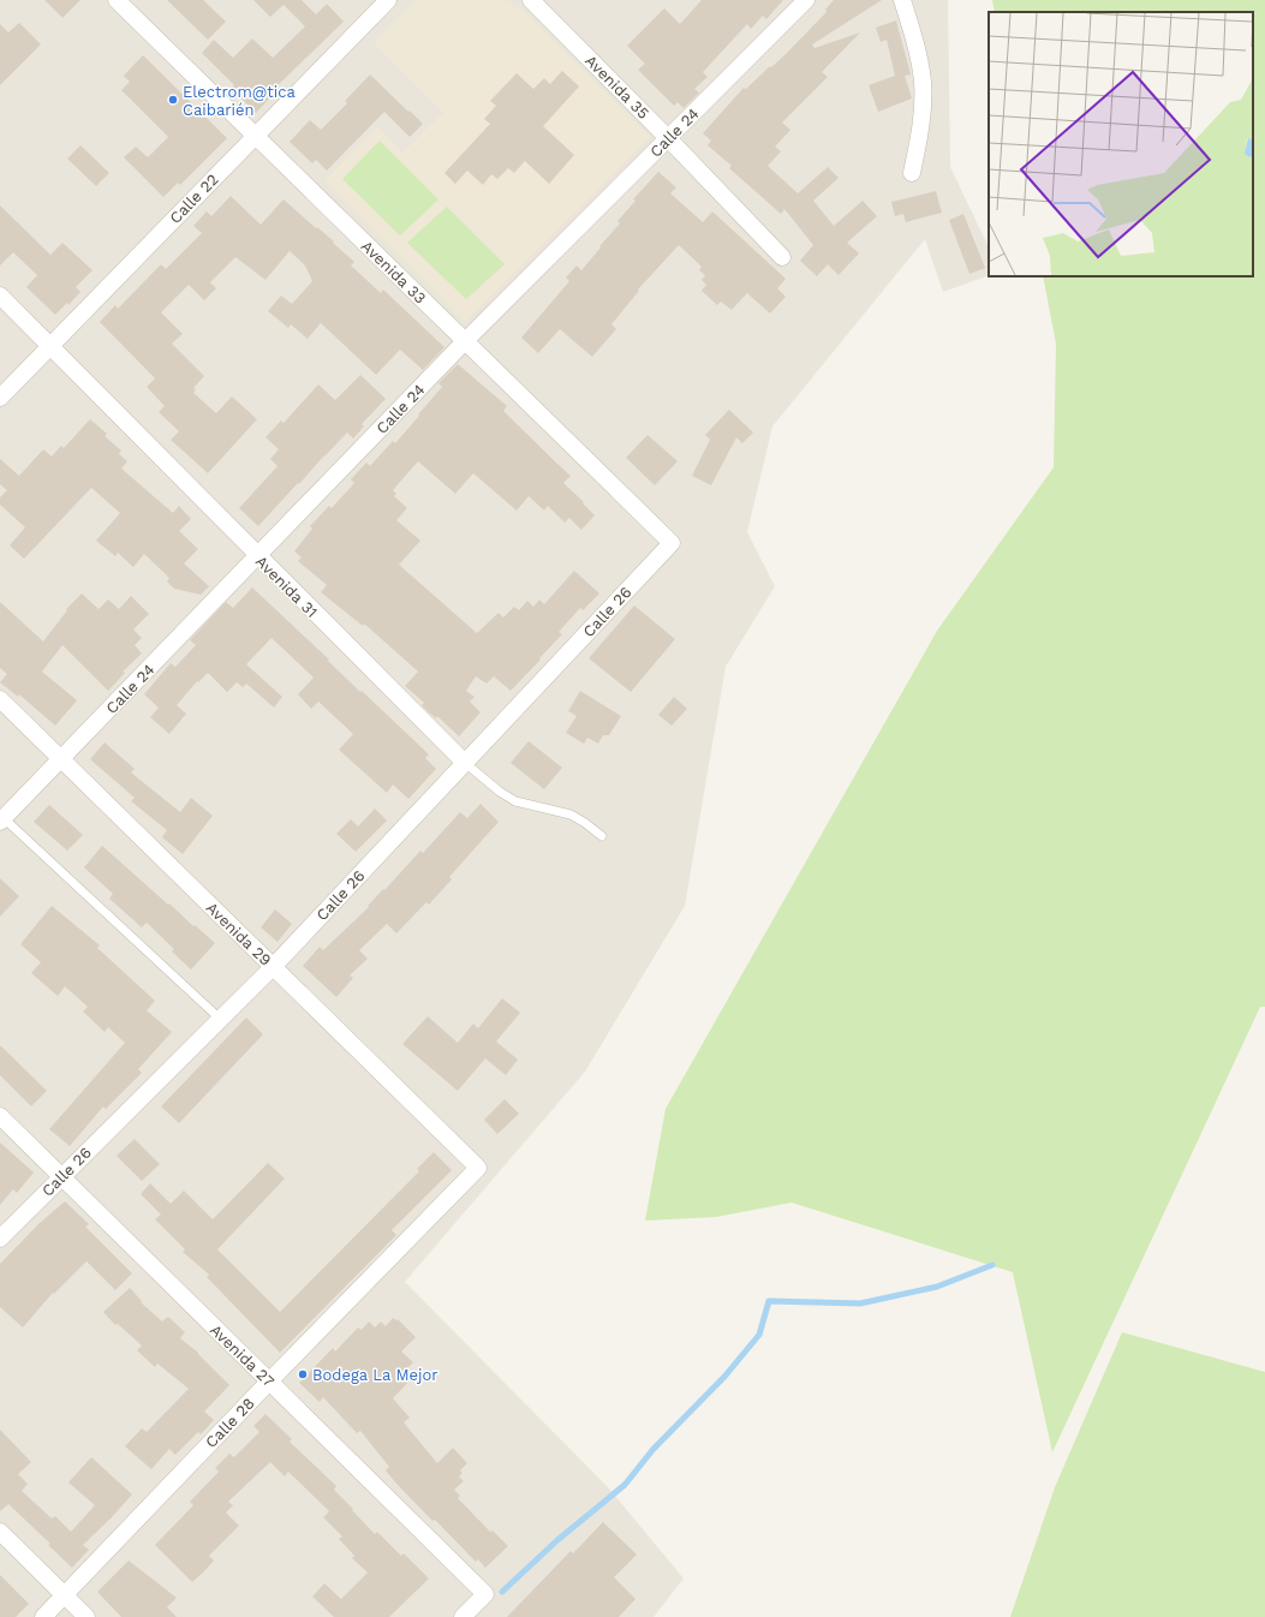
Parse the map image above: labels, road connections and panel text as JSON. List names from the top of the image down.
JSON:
{
  "streets": {
    "street": [
      "Avenida 35",
      "Calle 24",
      "Calle 22",
      "Avenida 33",
      "Avenida 31",
      "Calle 26",
      "Avenida 29",
      "Avenida 27",
      "Calle 28"
    ]
  },
  "crossings": [
    ["Avenida 35", "Calle 24"],
    ["Calle 24", "Avenida 33"],
    ["Calle 24", "Avenida 31"],
    ["Calle 24", "Avenida 29"],
    ["Calle 22", "Avenida 33"],
    ["Calle 22", "Avenida 31"],
    ["Avenida 33", "Calle 26"],
    ["Avenida 31", "Calle 26"],
    ["Calle 26", "Avenida 29"],
    ["Calle 26", "Avenida 27"],
    ["Avenida 29", "Calle 28"],
    ["Avenida 27", "Calle 28"]
  ],
  "places": ["Electrom@tica Caibarién", "Bodega La Mejor"]
}
